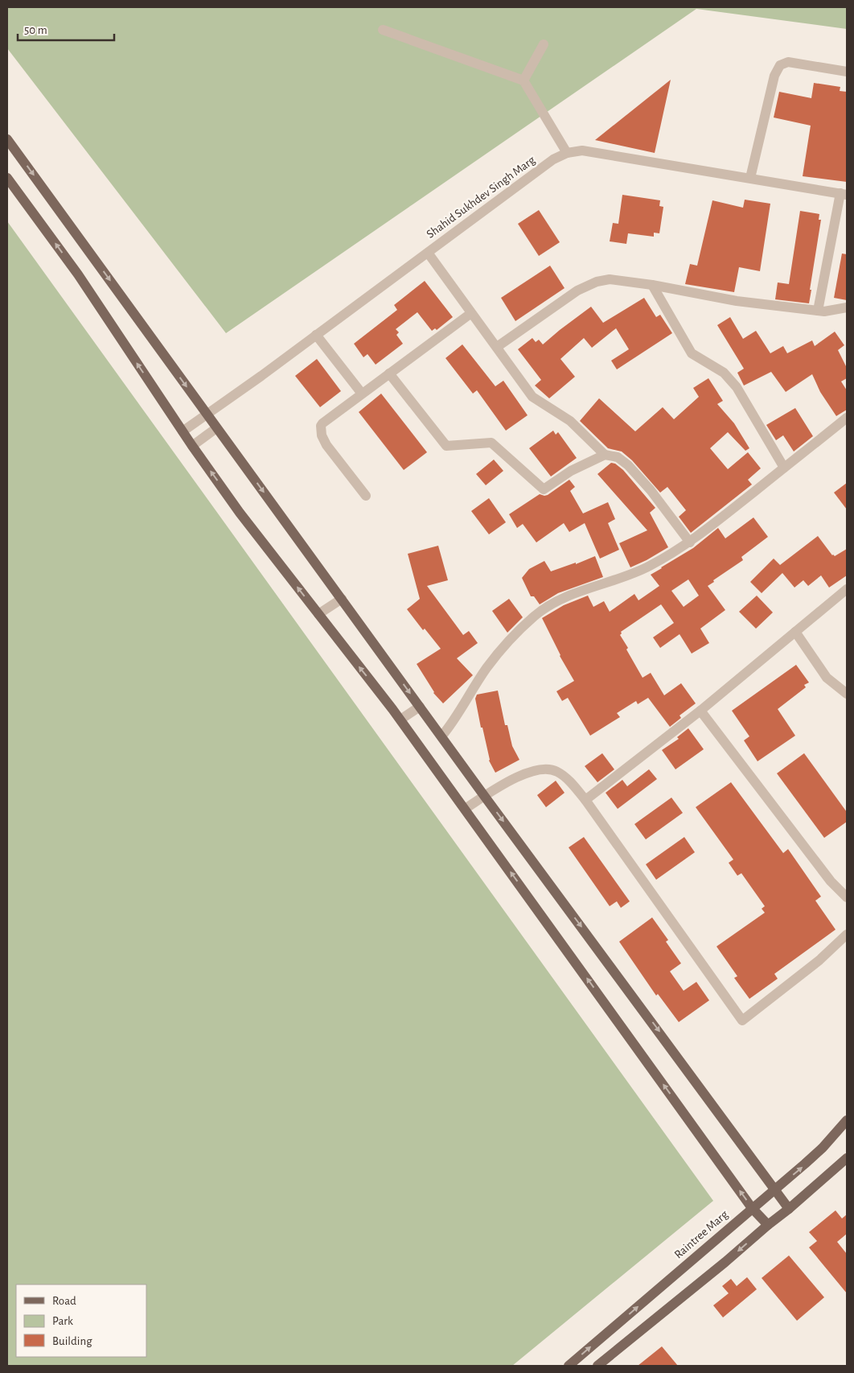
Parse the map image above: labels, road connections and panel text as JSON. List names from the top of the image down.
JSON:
{
  "streets": {
    "main road": ["Raintree Marg"],
    "street": ["Shahid Sukhdev Singh Marg"]
  },
  "legend": ["Road", "Park", "Building"],
  "scale_bar": "50 m"
}
